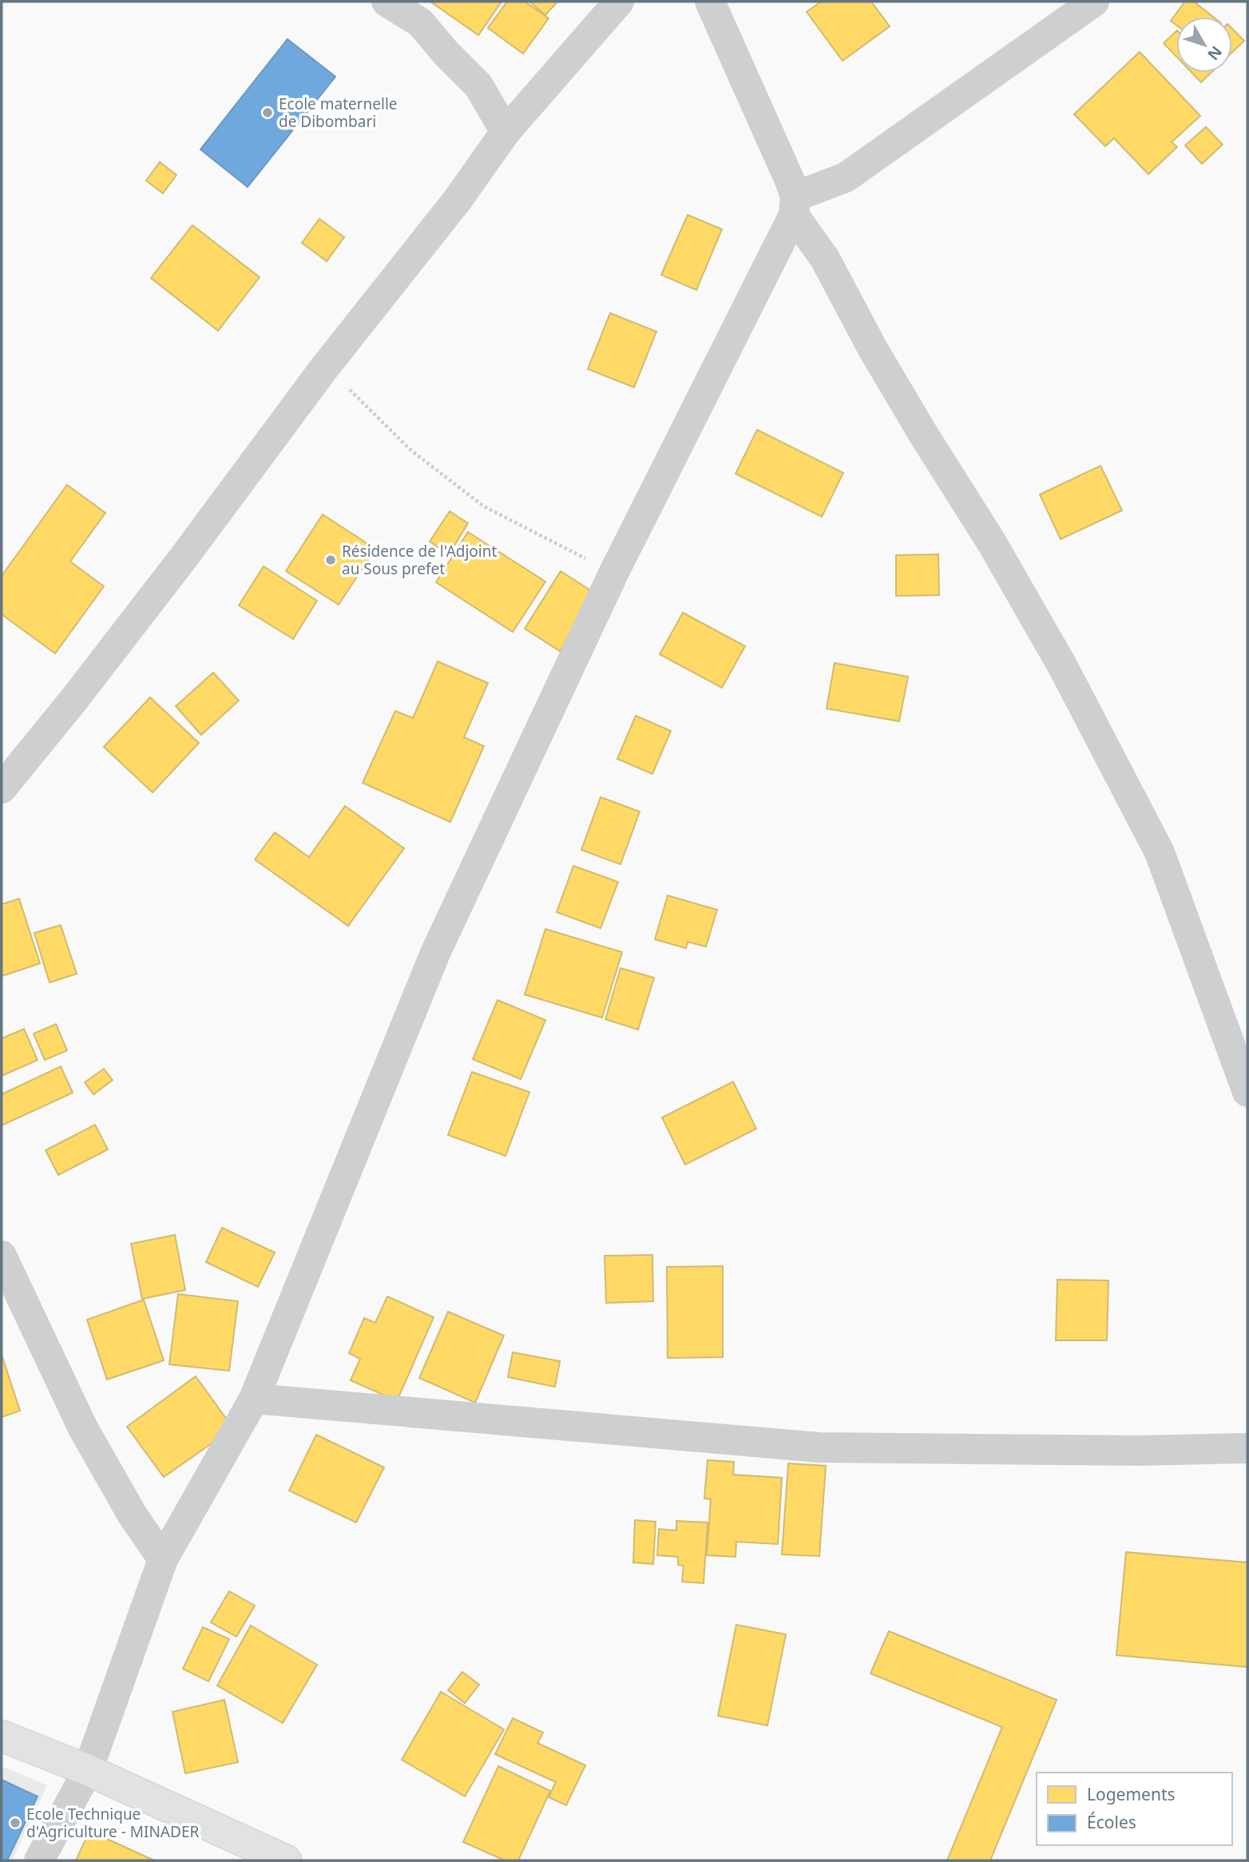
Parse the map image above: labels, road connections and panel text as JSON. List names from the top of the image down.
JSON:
{
  "places": ["Ecole maternelle de Dibombari", "Résidence de l'Adjoint au Sous prefet", "Ecole Technique d'Agriculture - MINADER"],
  "legend": ["Logements", "Écoles"],
  "north": "bottom right"
}
